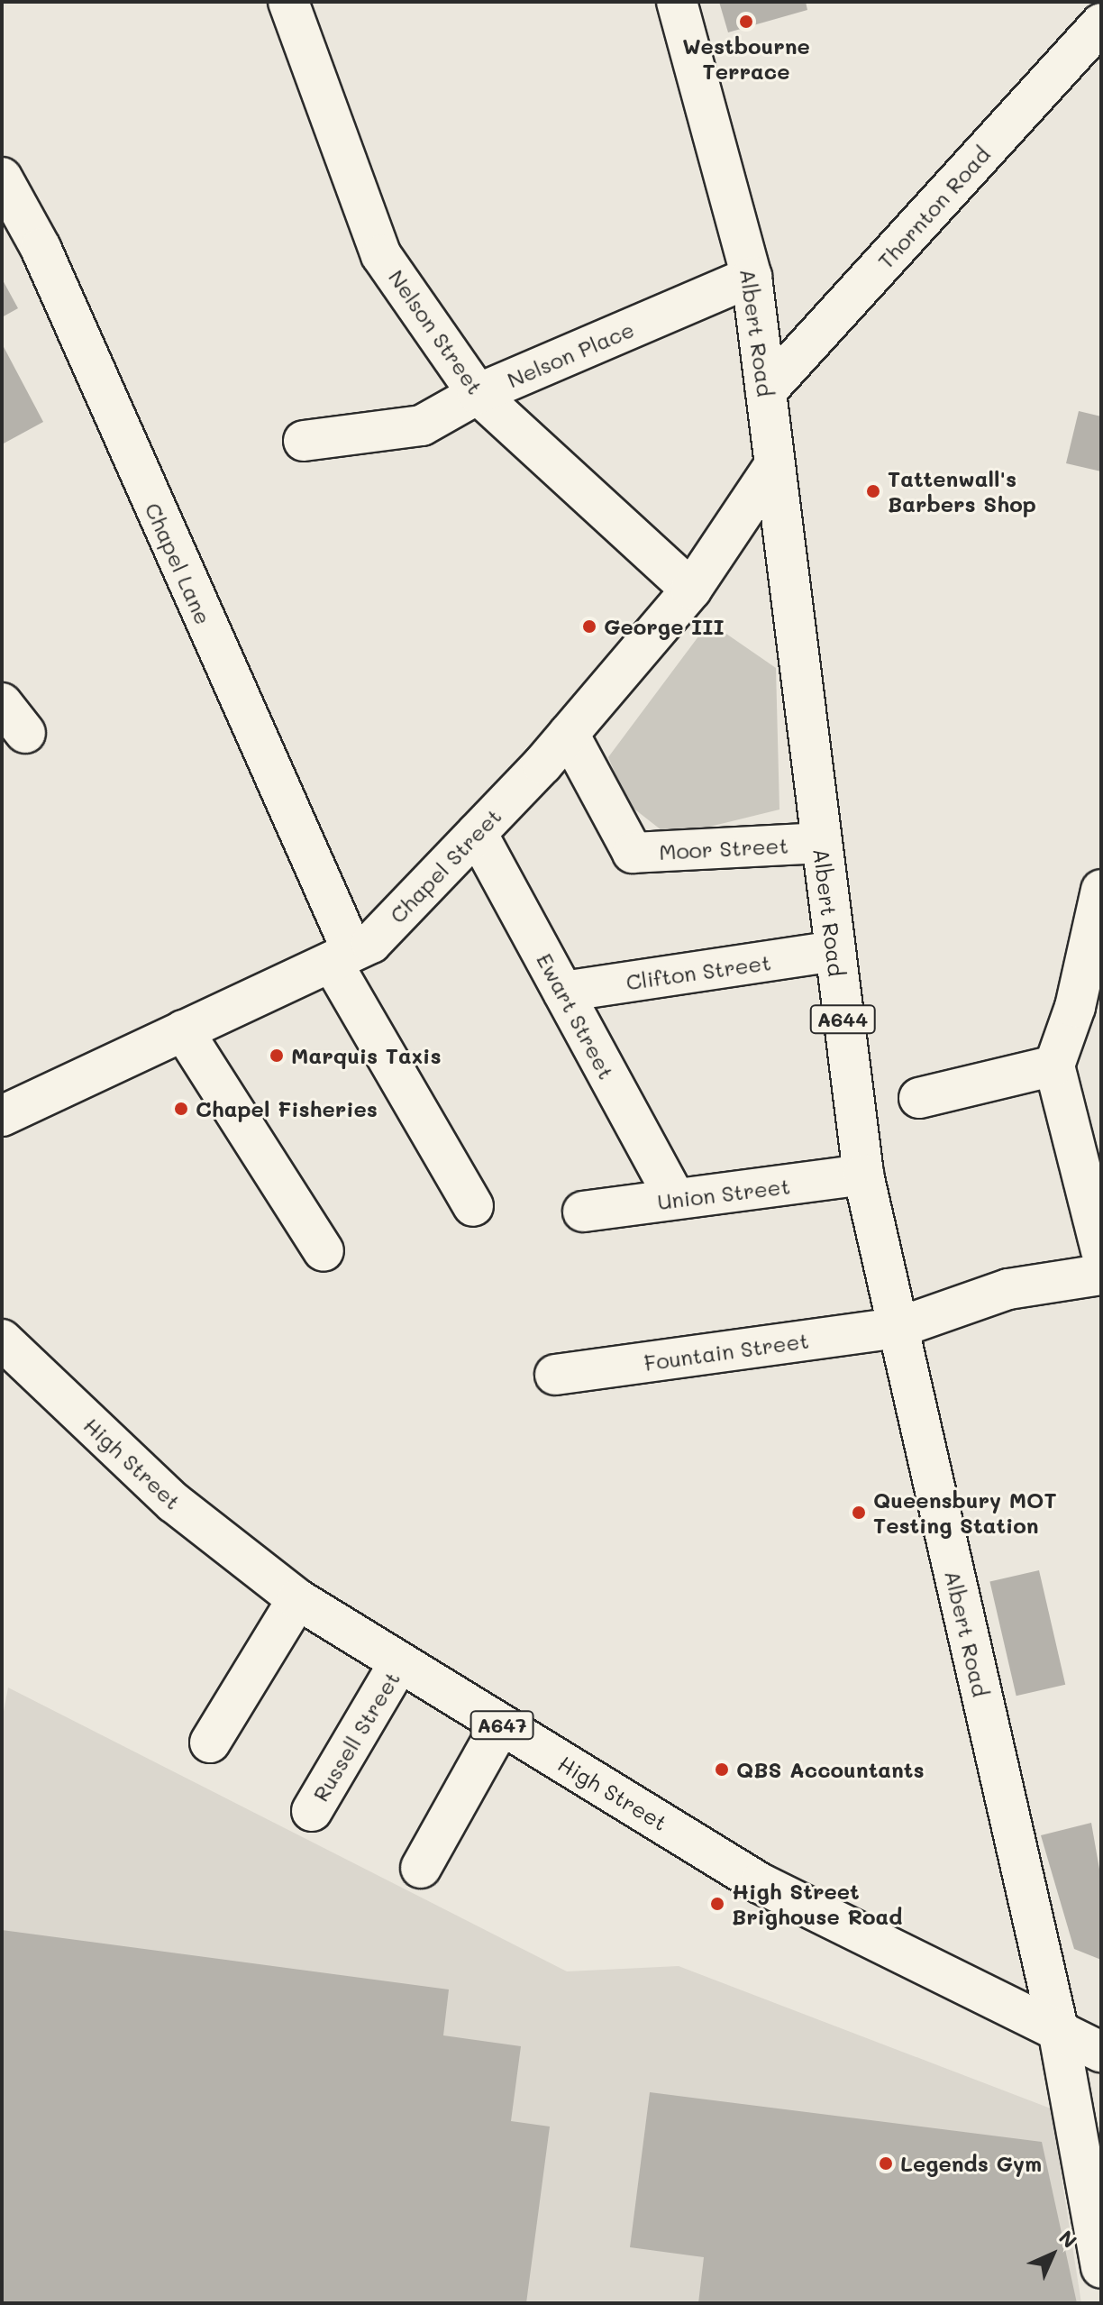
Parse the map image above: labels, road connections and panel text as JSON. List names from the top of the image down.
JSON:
{
  "streets": {
    "street": [
      "Thornton Road",
      "Nelson Street",
      "Albert Road",
      "Nelson Place",
      "Chapel Lane",
      "Moor Street",
      "Chapel Street",
      "Clifton Street",
      "Ewart Street",
      "A644",
      "Union Street",
      "Fountain Street",
      "High Street",
      "A647",
      "Russell Street"
    ]
  },
  "crossings": [
    ["Thornton Road", "Albert Road"],
    ["Nelson Street", "Nelson Place"],
    ["Nelson Street", "Chapel Street"],
    ["Albert Road", "Nelson Place"],
    ["Albert Road", "Moor Street"],
    ["Albert Road", "Chapel Street"],
    ["Albert Road", "Clifton Street"],
    ["Albert Road", "A644"],
    ["Albert Road", "Union Street"],
    ["Albert Road", "Fountain Street"],
    ["Albert Road", "High Street"],
    ["Albert Road", "A647"],
    ["Chapel Lane", "Chapel Street"],
    ["Moor Street", "Chapel Street"],
    ["Chapel Street", "Ewart Street"],
    ["Clifton Street", "Ewart Street"],
    ["Ewart Street", "Union Street"],
    ["A644", "High Street"],
    ["A644", "A647"],
    ["High Street", "A647"],
    ["High Street", "Russell Street"]
  ],
  "places": [
    "Westbourne Terrace",
    "Tattenwall's Barbers Shop",
    "George III",
    "Marquis Taxis",
    "Chapel Fisheries",
    "Queensbury MOT Testing Station",
    "QBS Accountants",
    "High Street Brighouse Road",
    "Legends Gym"
  ],
  "north": "top right"
}
